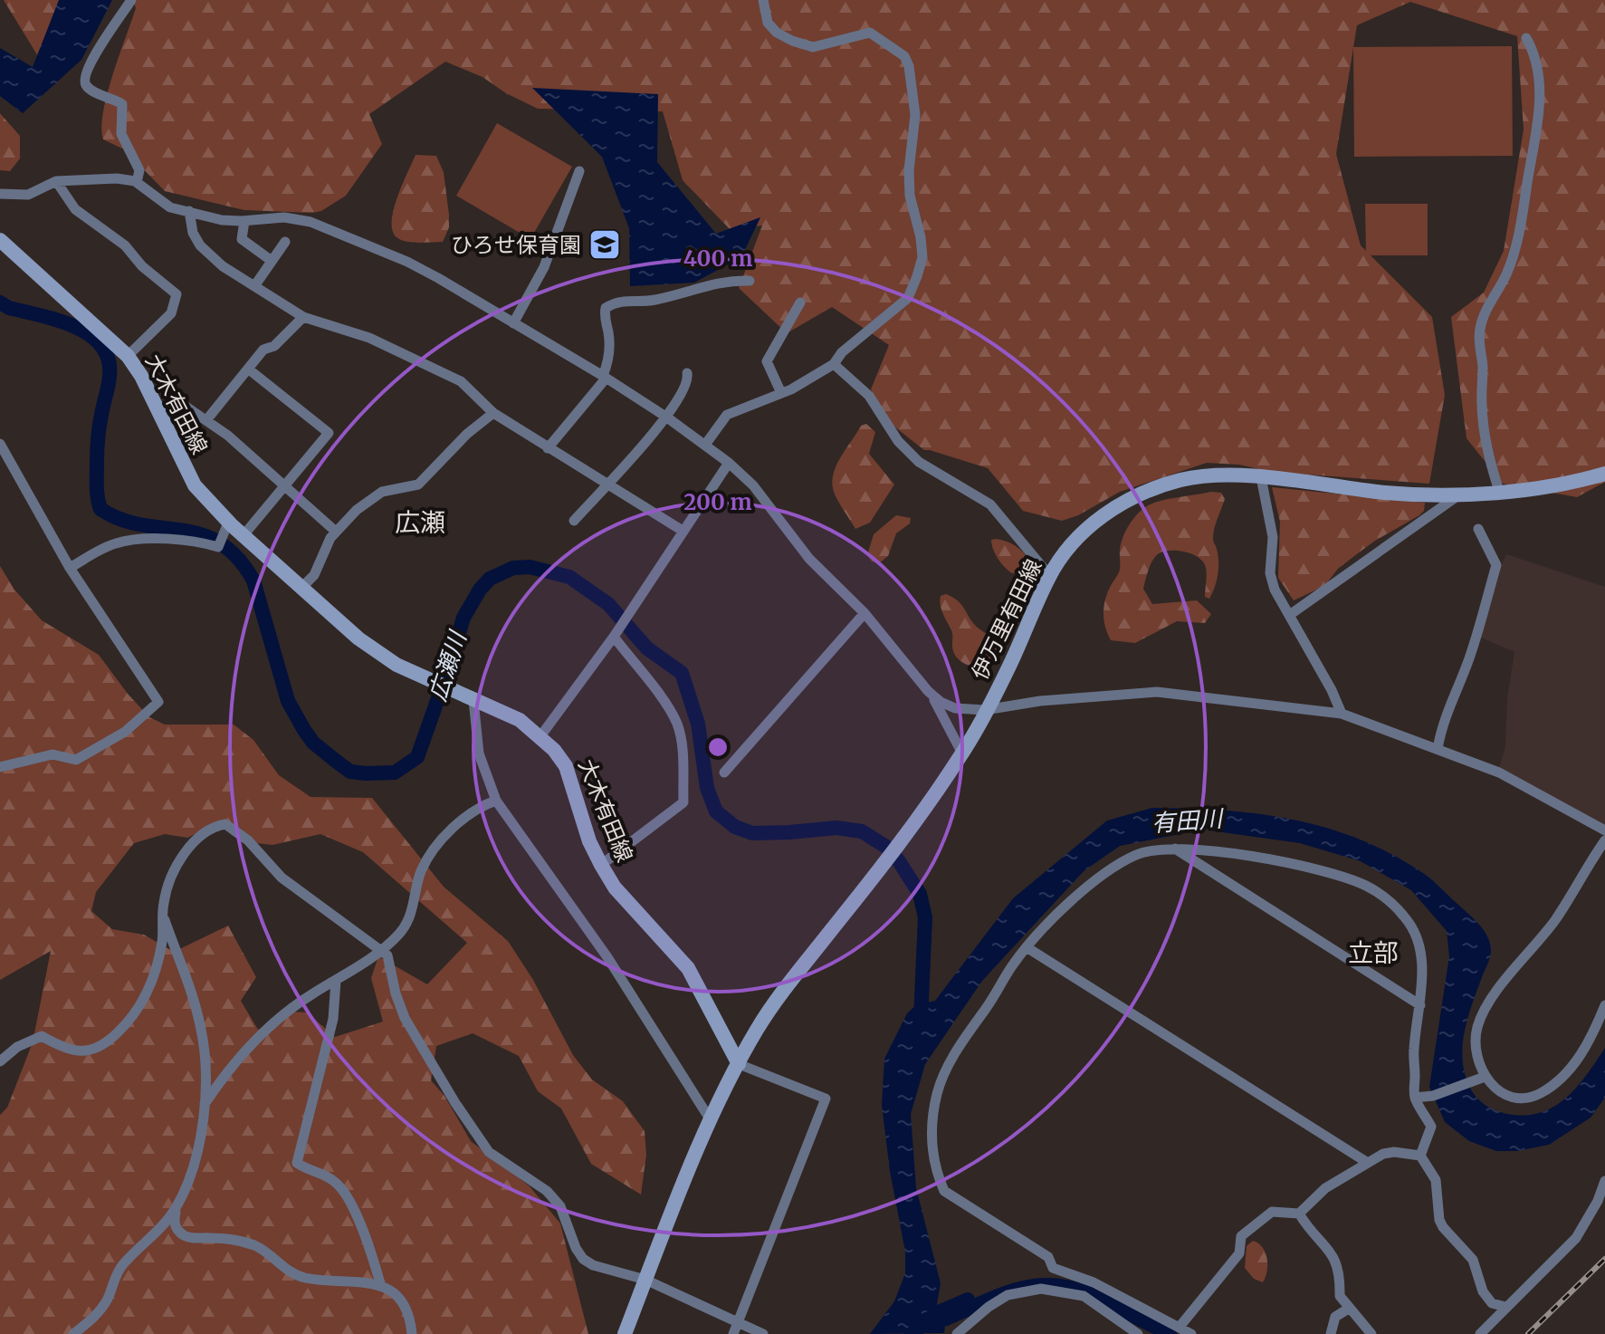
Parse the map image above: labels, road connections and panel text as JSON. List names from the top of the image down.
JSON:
{
  "streets": {
    "main road": ["大木有田線", "伊万里有田線"]
  },
  "crossings": [
    ["大木有田線", "伊万里有田線"]
  ],
  "districts": ["広瀬", "立部"],
  "water": ["広瀬川", "有田川"],
  "places": {
    "school or university": ["ひろせ保育園"]
  },
  "rings": ["400 m", "200 m"]
}
